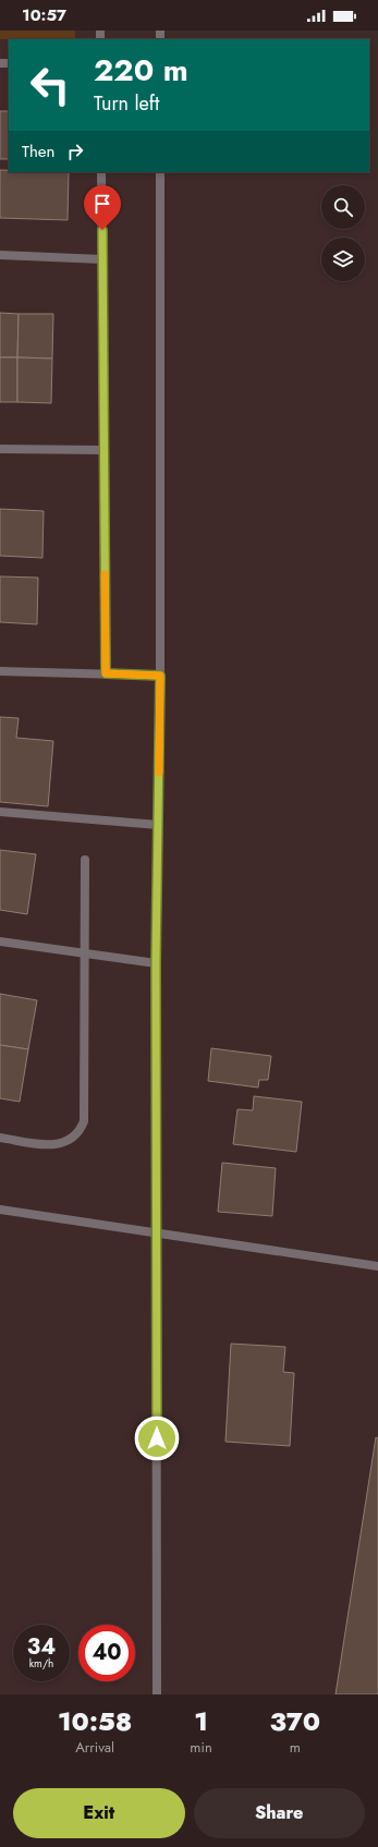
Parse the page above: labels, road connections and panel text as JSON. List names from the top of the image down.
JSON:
{
  "page": {
    "status": "10:57",
    "turn": ["220 m", "Turn left"],
    "then": "Then",
    "speed": "34 km/h",
    "limit": "40",
    "eta": [
      "10:58",
      "Arrival",
      "1",
      "min",
      "370",
      "m"
    ],
    "buttons": ["Exit", "Share"]
  }
}
